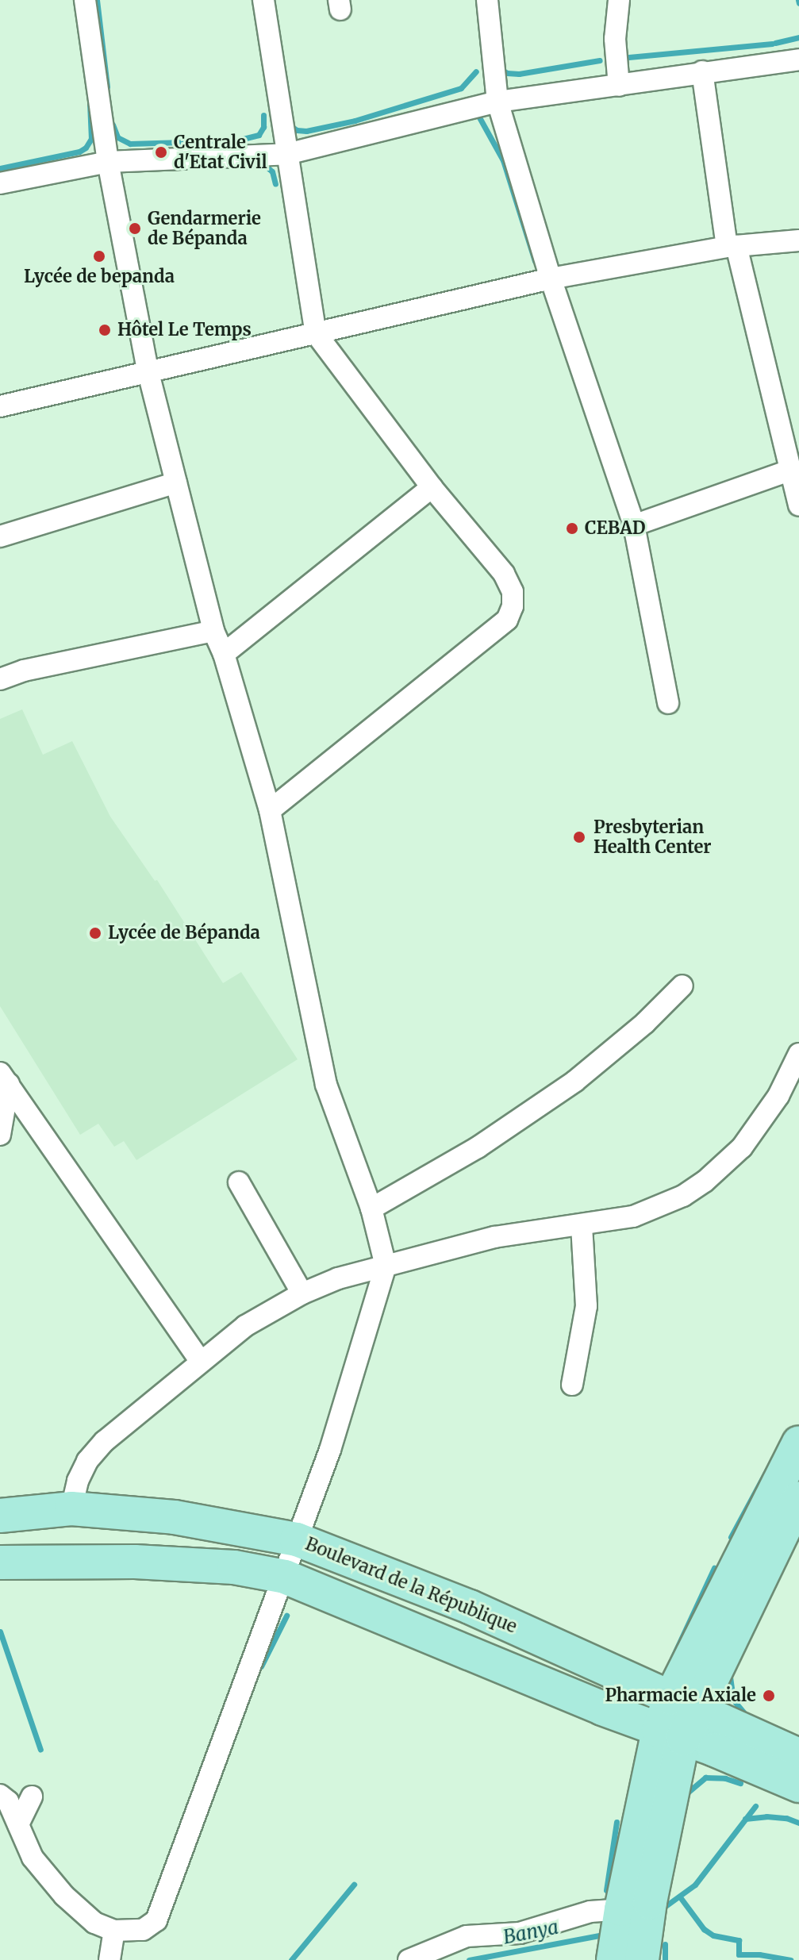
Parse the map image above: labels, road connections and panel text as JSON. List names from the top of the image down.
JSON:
{
  "streets": {
    "main road": ["Boulevard de la République"]
  },
  "water": ["Banya"],
  "places": [
    "Centrale d'Etat Civil",
    "Gendarmerie de Bépanda",
    "Lycée de bepanda",
    "Hôtel Le Temps",
    "CEBAD",
    "Presbyterian Health Center",
    "Lycée de Bépanda",
    "Pharmacie Axiale"
  ]
}
